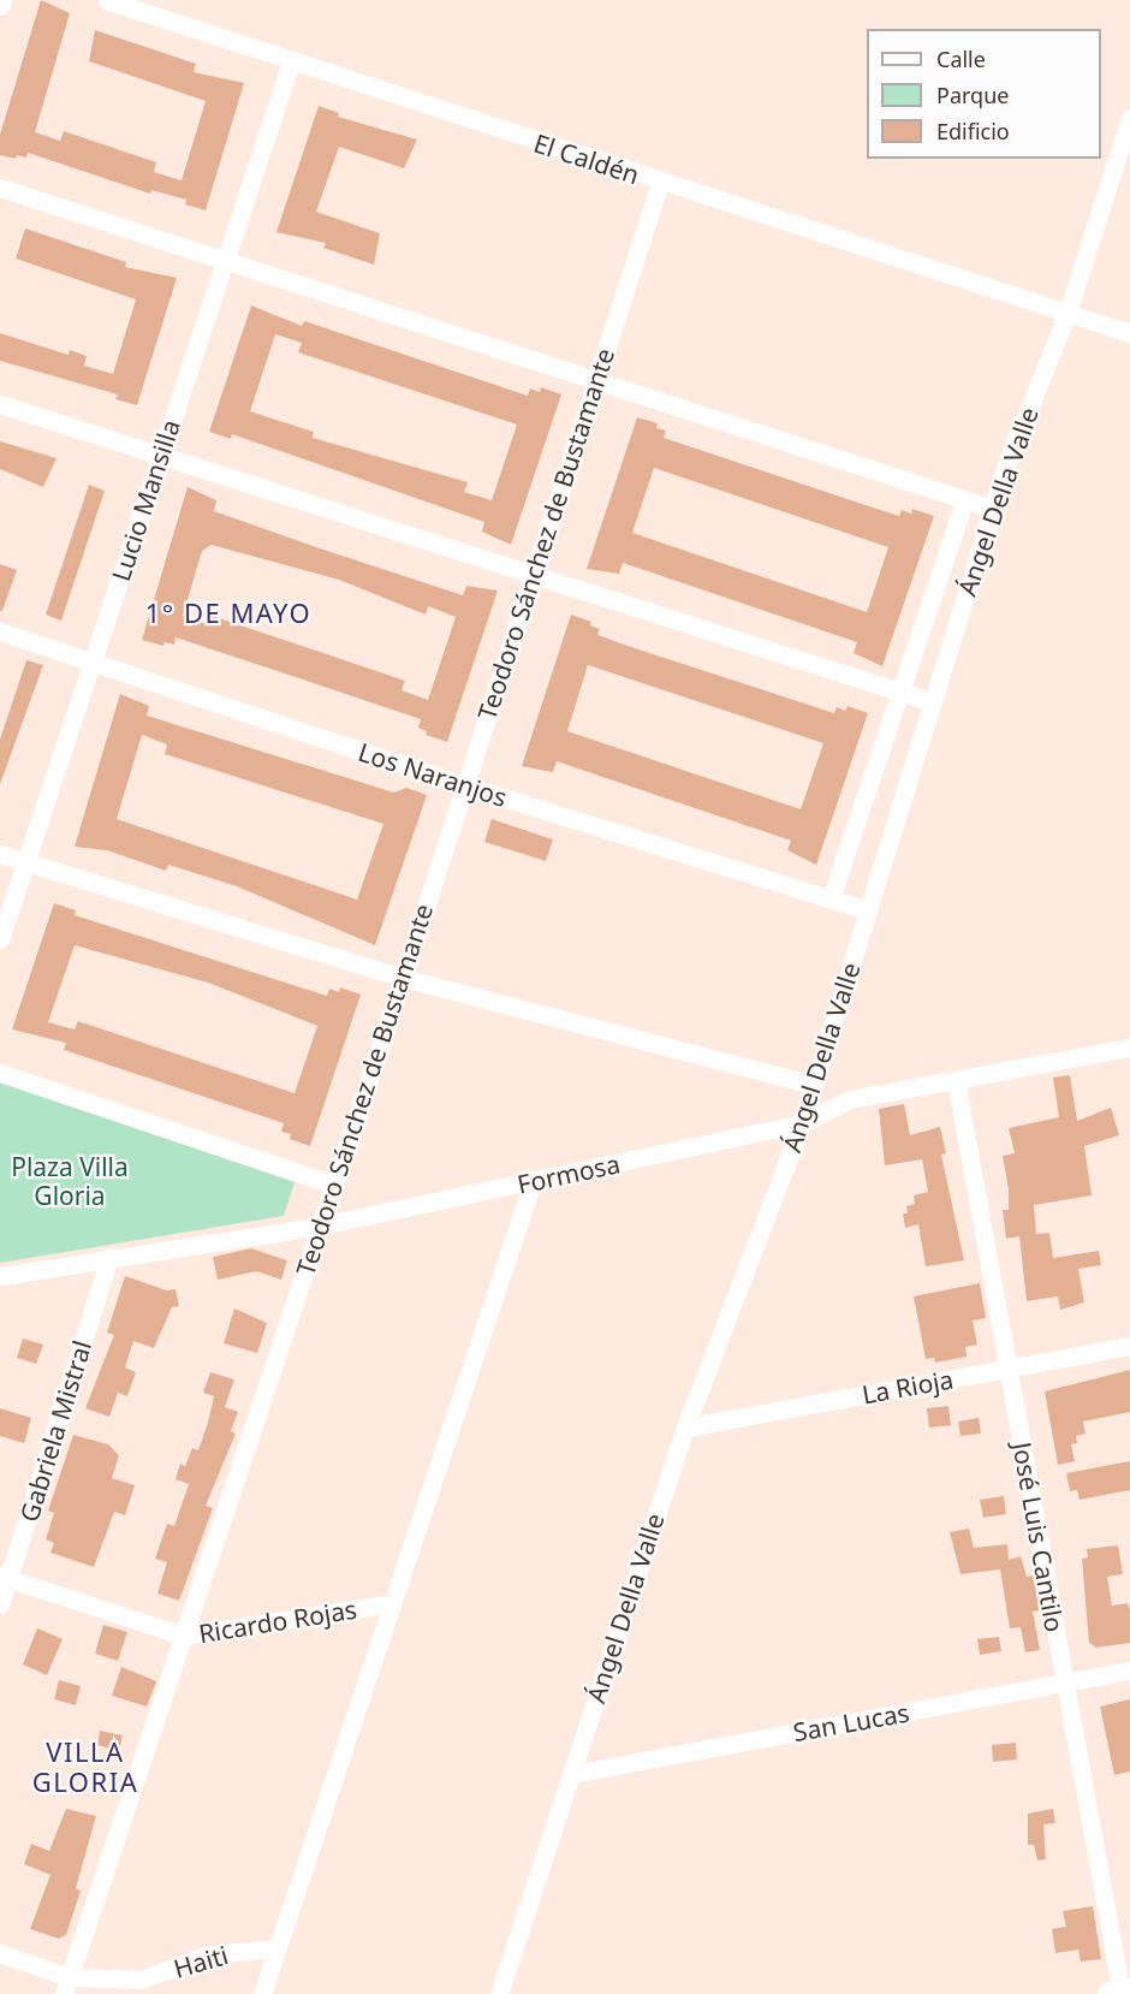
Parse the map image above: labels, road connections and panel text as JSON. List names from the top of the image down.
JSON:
{
  "streets": {
    "street": [
      "El Caldén",
      "Lucio Mansilla",
      "Ángel Della Valle",
      "Teodoro Sánchez de Bustamante",
      "Los Naranjos",
      "Formosa",
      "La Rioja",
      "Gabriela Mistral",
      "José Luis Cantilo",
      "Ricardo Rojas",
      "San Lucas",
      "Haiti"
    ]
  },
  "crossings": [
    ["El Caldén", "Lucio Mansilla"],
    ["El Caldén", "Ángel Della Valle"],
    ["El Caldén", "Teodoro Sánchez de Bustamante"],
    ["Lucio Mansilla", "Los Naranjos"],
    ["Ángel Della Valle", "Los Naranjos"],
    ["Ángel Della Valle", "Formosa"],
    ["Ángel Della Valle", "La Rioja"],
    ["Ángel Della Valle", "San Lucas"],
    ["Teodoro Sánchez de Bustamante", "Los Naranjos"],
    ["Teodoro Sánchez de Bustamante", "Formosa"],
    ["Teodoro Sánchez de Bustamante", "Ricardo Rojas"],
    ["Teodoro Sánchez de Bustamante", "Haiti"],
    ["Formosa", "Gabriela Mistral"],
    ["Formosa", "José Luis Cantilo"],
    ["La Rioja", "José Luis Cantilo"],
    ["Gabriela Mistral", "Ricardo Rojas"],
    ["José Luis Cantilo", "San Lucas"]
  ],
  "districts": ["1° DE MAYO", "VILLA GLORIA"],
  "parks": ["Plaza Villa Gloria"],
  "legend": ["Calle", "Parque", "Edificio"]
}
